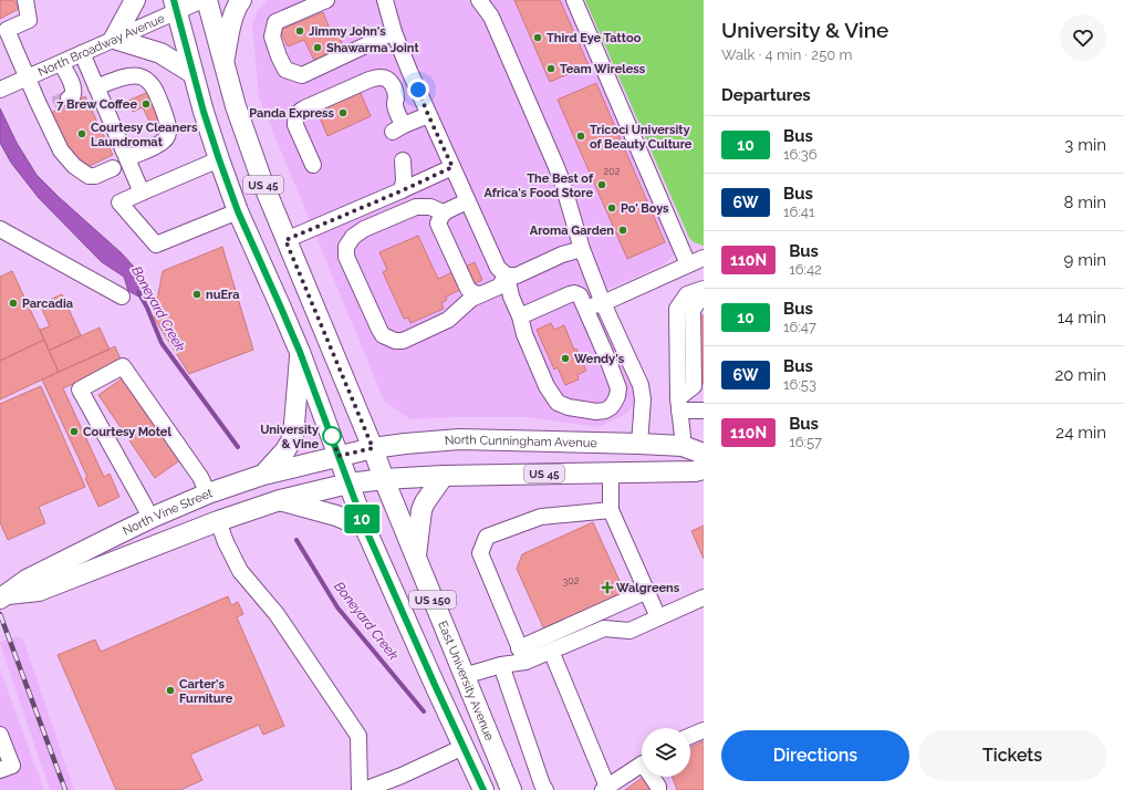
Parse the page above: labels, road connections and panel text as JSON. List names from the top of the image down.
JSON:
{
  "streets": {
    "main road": [
      "US 45",
      "North Cunningham Avenue",
      "North Vine Street",
      "US 150",
      "East University Avenue"
    ],
    "street": ["North Broadway Avenue"]
  },
  "crossings": [
    ["North Broadway Avenue", "US 45"],
    ["US 45", "North Cunningham Avenue"],
    ["US 45", "North Vine Street"],
    ["US 45", "US 150"],
    ["US 45", "East University Avenue"],
    ["North Cunningham Avenue", "North Vine Street"],
    ["North Cunningham Avenue", "East University Avenue"],
    ["North Vine Street", "US 150"]
  ],
  "water": ["Boneyard Creek"],
  "places": {
    "other": [
      "Jimmy John's",
      "Third Eye Tattoo",
      "Shawarma Joint",
      "Team Wireless",
      "7 Brew Coffee",
      "Panda Express",
      "Courtesy Cleaners Laundromat",
      "Tricoci University of Beauty Culture",
      "The Best of Africa's Food Store",
      "Po' Boys",
      "Aroma Garden",
      "nuEra",
      "Parcadia",
      "Wendy's",
      "Courtesy Motel",
      "University & Vine",
      "Carter's Furniture"
    ],
    "health": ["Walgreens"]
  },
  "lines": ["bus line 10"],
  "house_numbers": ["202", "302"],
  "page": {
    "on_map": "10",
    "heading": [
      ["University & Vine", "Walk · 4 min · 250 m"],
      "Departures"
    ],
    "list": [
      {
        "mark": "10",
        "name": "Bus",
        "note": "16:36",
        "value": "3 min"
      },
      {
        "mark": "6W",
        "name": "Bus",
        "note": "16:41",
        "value": "8 min"
      },
      {
        "mark": "110N",
        "name": "Bus",
        "note": "16:42",
        "value": "9 min"
      },
      {
        "mark": "10",
        "name": "Bus",
        "note": "16:47",
        "value": "14 min"
      },
      {
        "mark": "6W",
        "name": "Bus",
        "note": "16:53",
        "value": "20 min"
      },
      {
        "mark": "110N",
        "name": "Bus",
        "note": "16:57",
        "value": "24 min"
      }
    ],
    "buttons": ["Directions", "Tickets"]
  }
}
